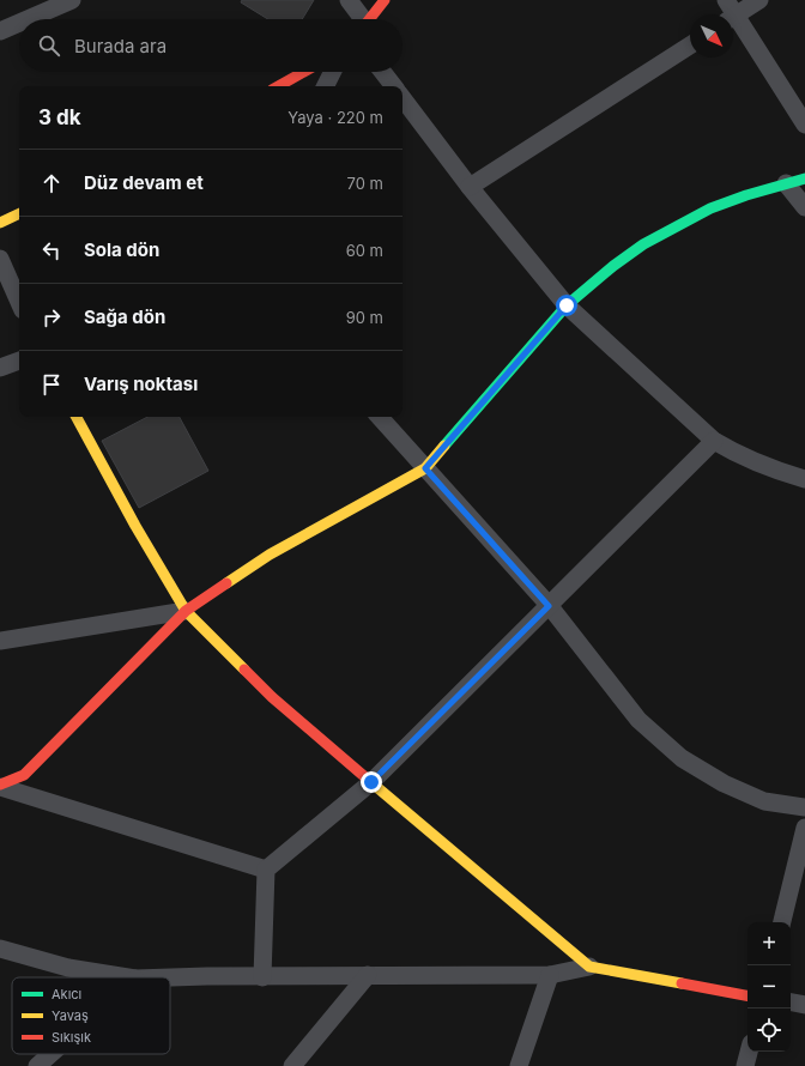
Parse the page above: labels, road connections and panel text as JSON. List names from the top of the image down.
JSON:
{
  "legend": ["Akıcı", "Yavaş", "Sıkışık"],
  "north": "bottom right",
  "page": {
    "search": "Burada ara",
    "heading": ["3 dk", "Yaya · 220 m"],
    "list": [
      ["Düz devam et", "70 m"],
      ["Sola dön", "60 m"],
      ["Sağa dön", "90 m"],
      "Varış noktası"
    ],
    "map_buttons": ["+", "−"]
  }
}
